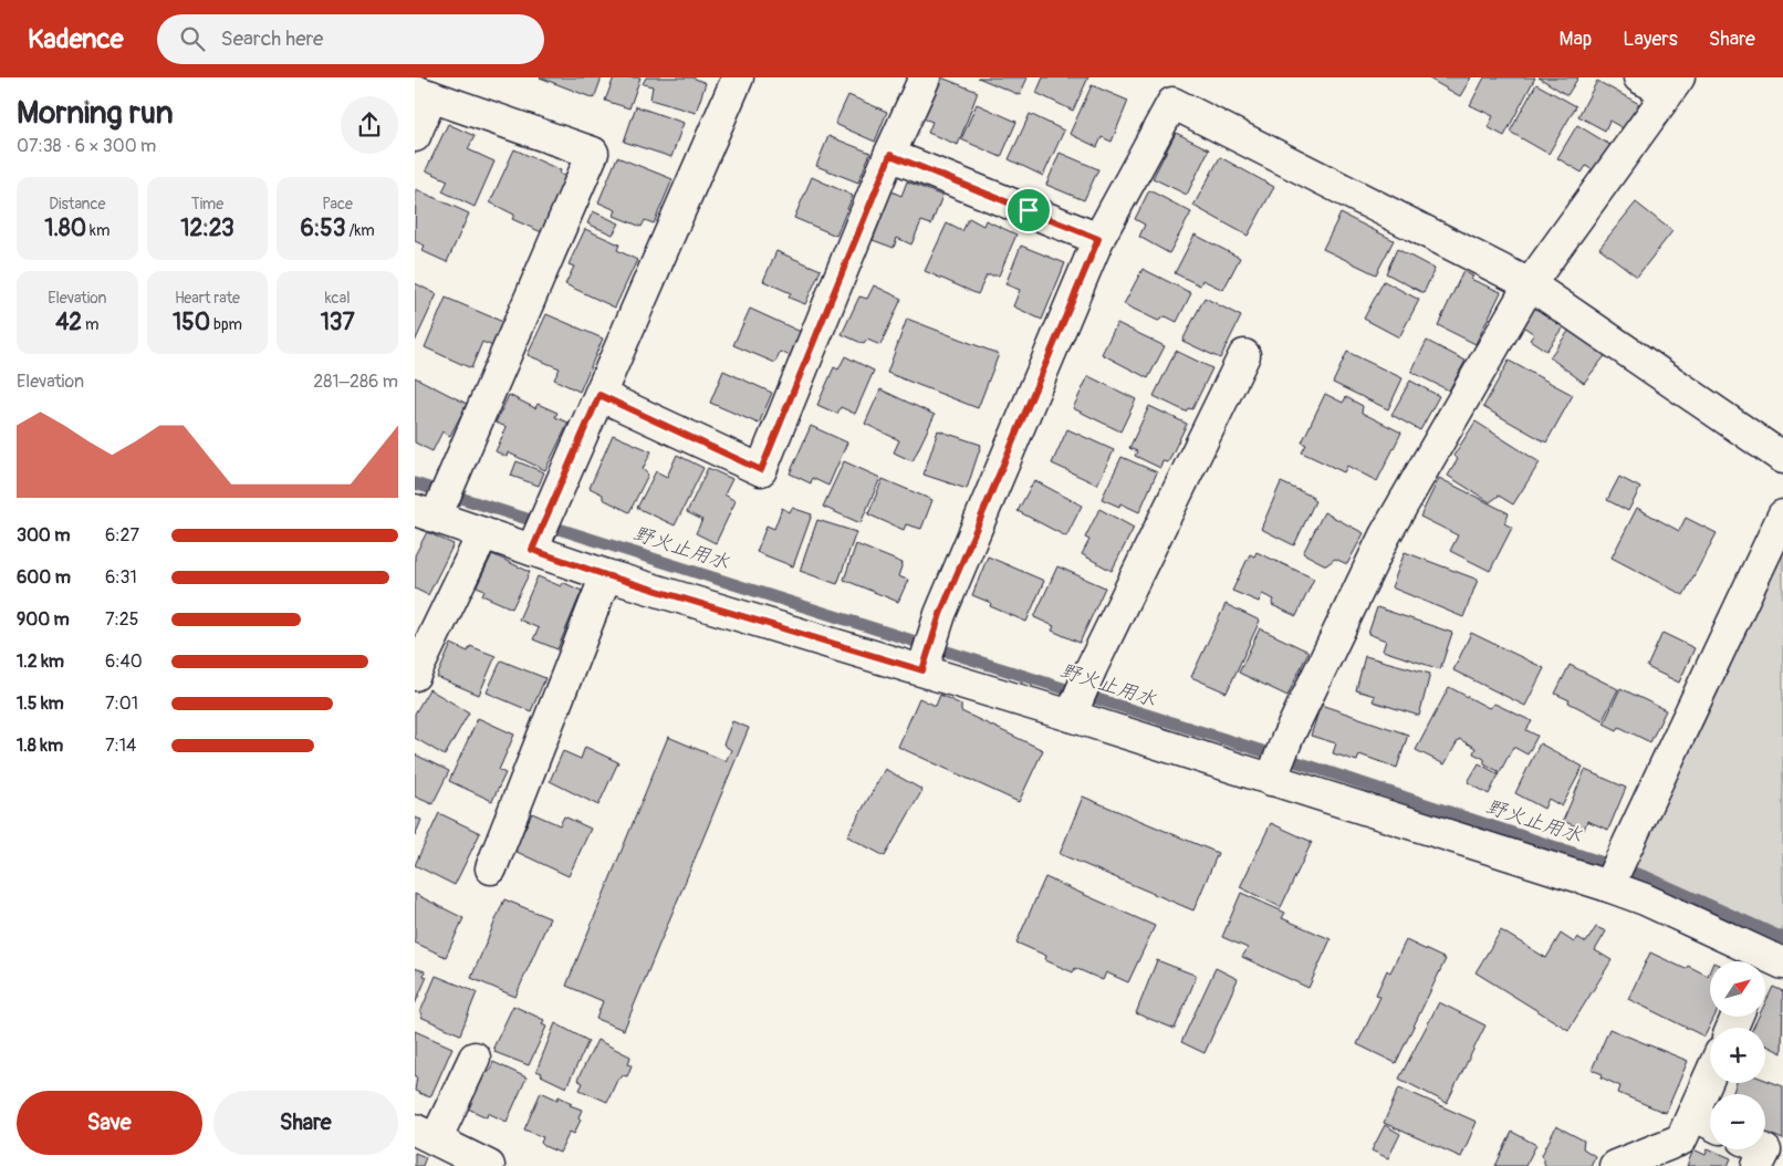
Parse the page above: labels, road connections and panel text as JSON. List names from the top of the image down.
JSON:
{
  "water": ["野火止用水"],
  "north": "top right",
  "page": {
    "header": "Kadence",
    "search": "Search here",
    "nav": ["Map", "Layers", "Share"],
    "heading": ["Morning run", "07:38 · 6 × 300 m"],
    "stats": [
      ["Distance", "1.80 km"],
      ["Time", "12:23"],
      ["Pace", "6:53 /km"],
      ["Elevation", "42 m"],
      ["Heart rate", "150 bpm"],
      ["kcal", "137"]
    ],
    "chart": ["Elevation", "281–286 m"],
    "list": [
      {
        "name": "300 m",
        "note": "6:27"
      },
      {
        "name": "600 m",
        "note": "6:31"
      },
      {
        "name": "900 m",
        "note": "7:25"
      },
      {
        "name": "1.2 km",
        "note": "6:40"
      },
      {
        "name": "1.5 km",
        "note": "7:01"
      },
      {
        "name": "1.8 km",
        "note": "7:14"
      }
    ],
    "map_buttons": ["+", "−"],
    "buttons": ["Save", "Share"]
  }
}
